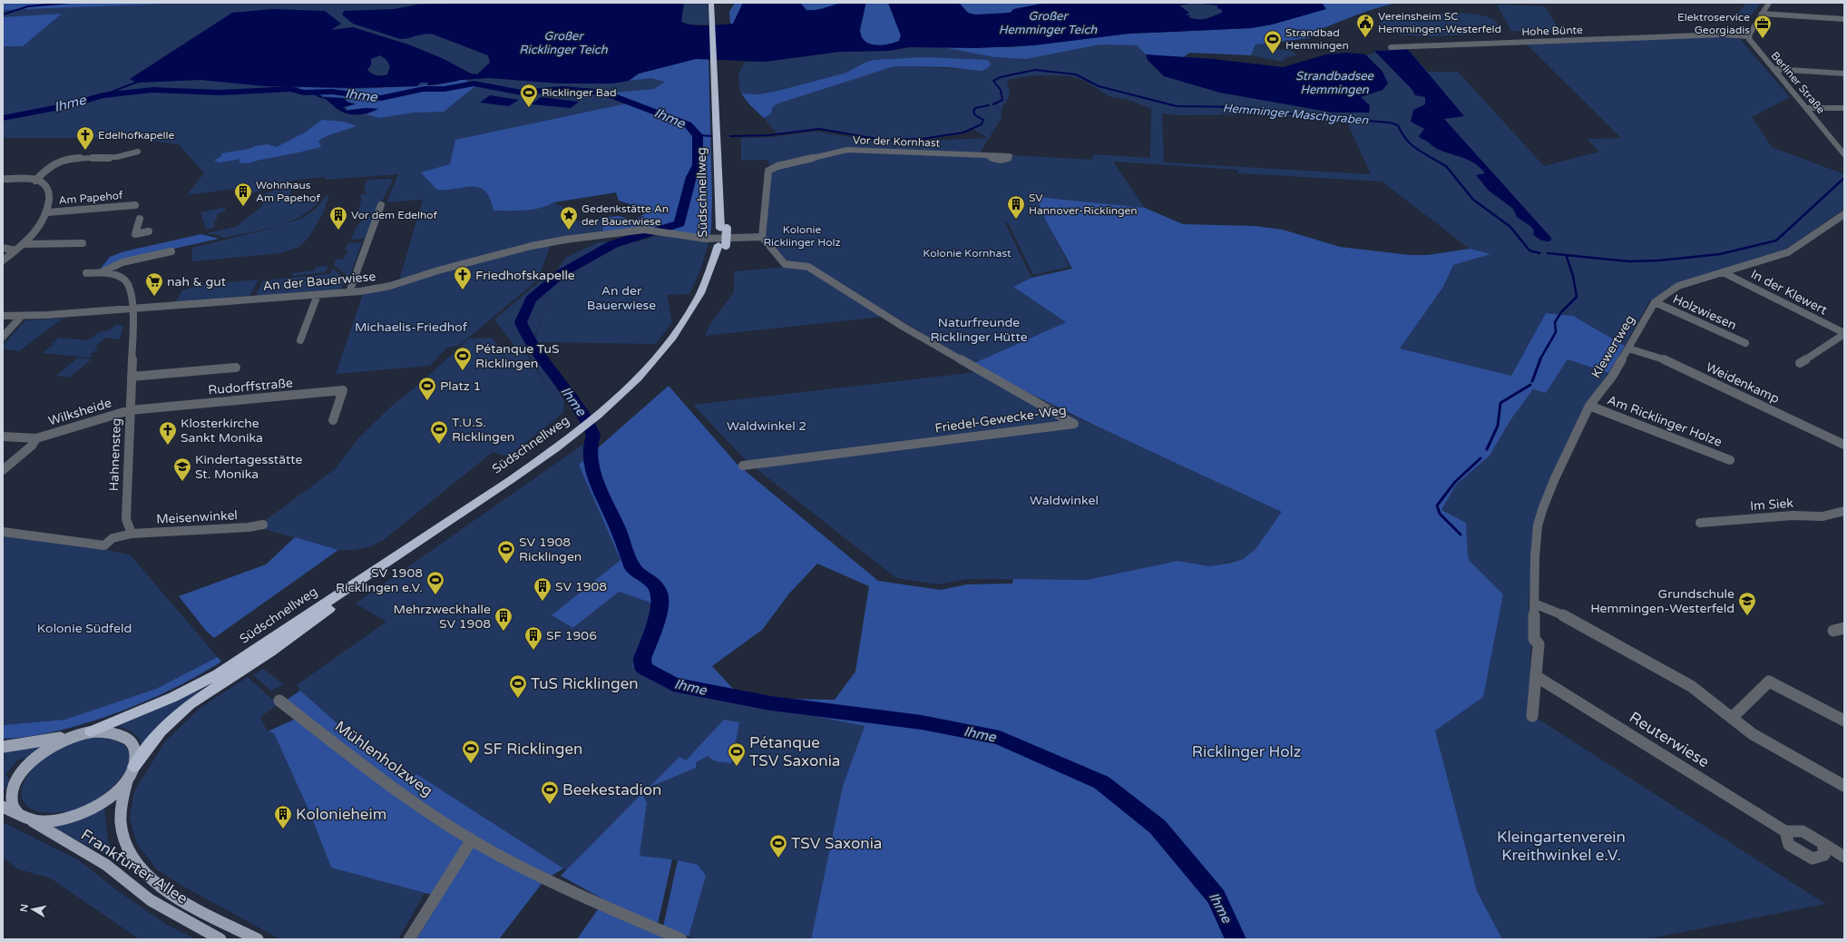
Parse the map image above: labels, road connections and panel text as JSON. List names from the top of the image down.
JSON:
{
  "streets": {
    "highway": ["Südschnellweg"],
    "main road": ["Frankfurter Allee"],
    "street": [
      "Hohe Bünte",
      "Berliner Straße",
      "Vor der Kornhast",
      "Am Papehof",
      "An der Bauerwiese",
      "In der Klewert",
      "Holzwiesen",
      "Klewertweg",
      "Weidenkamp",
      "Rudorffstraße",
      "Wilksheide",
      "Friedel-Gewecke-Weg",
      "Am Ricklinger Holze",
      "Hahnensteg",
      "Im Siek",
      "Meisenwinkel",
      "Reuterwiese",
      "Mühlenholzweg"
    ]
  },
  "crossings": [
    ["Hohe Bünte", "Berliner Straße"],
    ["Vor der Kornhast", "An der Bauerwiese"],
    ["Vor der Kornhast", "Friedel-Gewecke-Weg"],
    ["Südschnellweg", "Frankfurter Allee"],
    ["An der Bauerwiese", "Friedel-Gewecke-Weg"],
    ["An der Bauerwiese", "Hahnensteg"],
    ["In der Klewert", "Klewertweg"],
    ["Holzwiesen", "Klewertweg"],
    ["Klewertweg", "Weidenkamp"],
    ["Klewertweg", "Am Ricklinger Holze"],
    ["Rudorffstraße", "Wilksheide"],
    ["Rudorffstraße", "Hahnensteg"],
    ["Wilksheide", "Hahnensteg"],
    ["Hahnensteg", "Meisenwinkel"]
  ],
  "water": [
    "Großer Hemminger Teich",
    "Großer Ricklinger Teich",
    "Strandbadsee Hemmingen",
    "Ihme",
    "Hemminger Maschgraben"
  ],
  "parks": [
    "Kolonie Ricklinger Holz",
    "Kolonie Kornhast",
    "An der Bauerwiese",
    "Naturfreunde Ricklinger Hütte",
    "Michaelis-Friedhof",
    "Waldwinkel 2",
    "Waldwinkel",
    "Kolonie Südfeld",
    "Ricklinger Holz",
    "Kleingartenverein Kreithwinkel e.V."
  ],
  "places": {
    "public building": ["Vereinsheim SC Hemmingen-Westerfeld"],
    "office": ["Elektroservice Georgiadis"],
    "sports": [
      "Strandbad Hemmingen",
      "Ricklinger Bad",
      "Pétanque TuS Ricklingen",
      "Platz 1",
      "T.U.S. Ricklingen",
      "SV 1908 Ricklingen",
      "SV 1908 Ricklingen e.V.",
      "TuS Ricklingen",
      "SF Ricklingen",
      "Pétanque TSV Saxonia",
      "Beekestadion",
      "TSV Saxonia"
    ],
    "church": ["Edelhofkapelle", "Friedhofskapelle", "Klosterkirche Sankt Monika"],
    "building": [
      "Wohnhaus Am Papehof",
      "SV Hannover-Ricklingen",
      "Vor dem Edelhof",
      "SV 1908",
      "Mehrzweckhalle SV 1908",
      "SF 1906",
      "Kolonieheim"
    ],
    "place": ["Gedenkstätte An der Bauerwiese"],
    "supermarket": ["nah & gut"],
    "school or university": ["Kindertagesstätte St. Monika", "Grundschule Hemmingen-Westerfeld"]
  },
  "north": "left"
}
